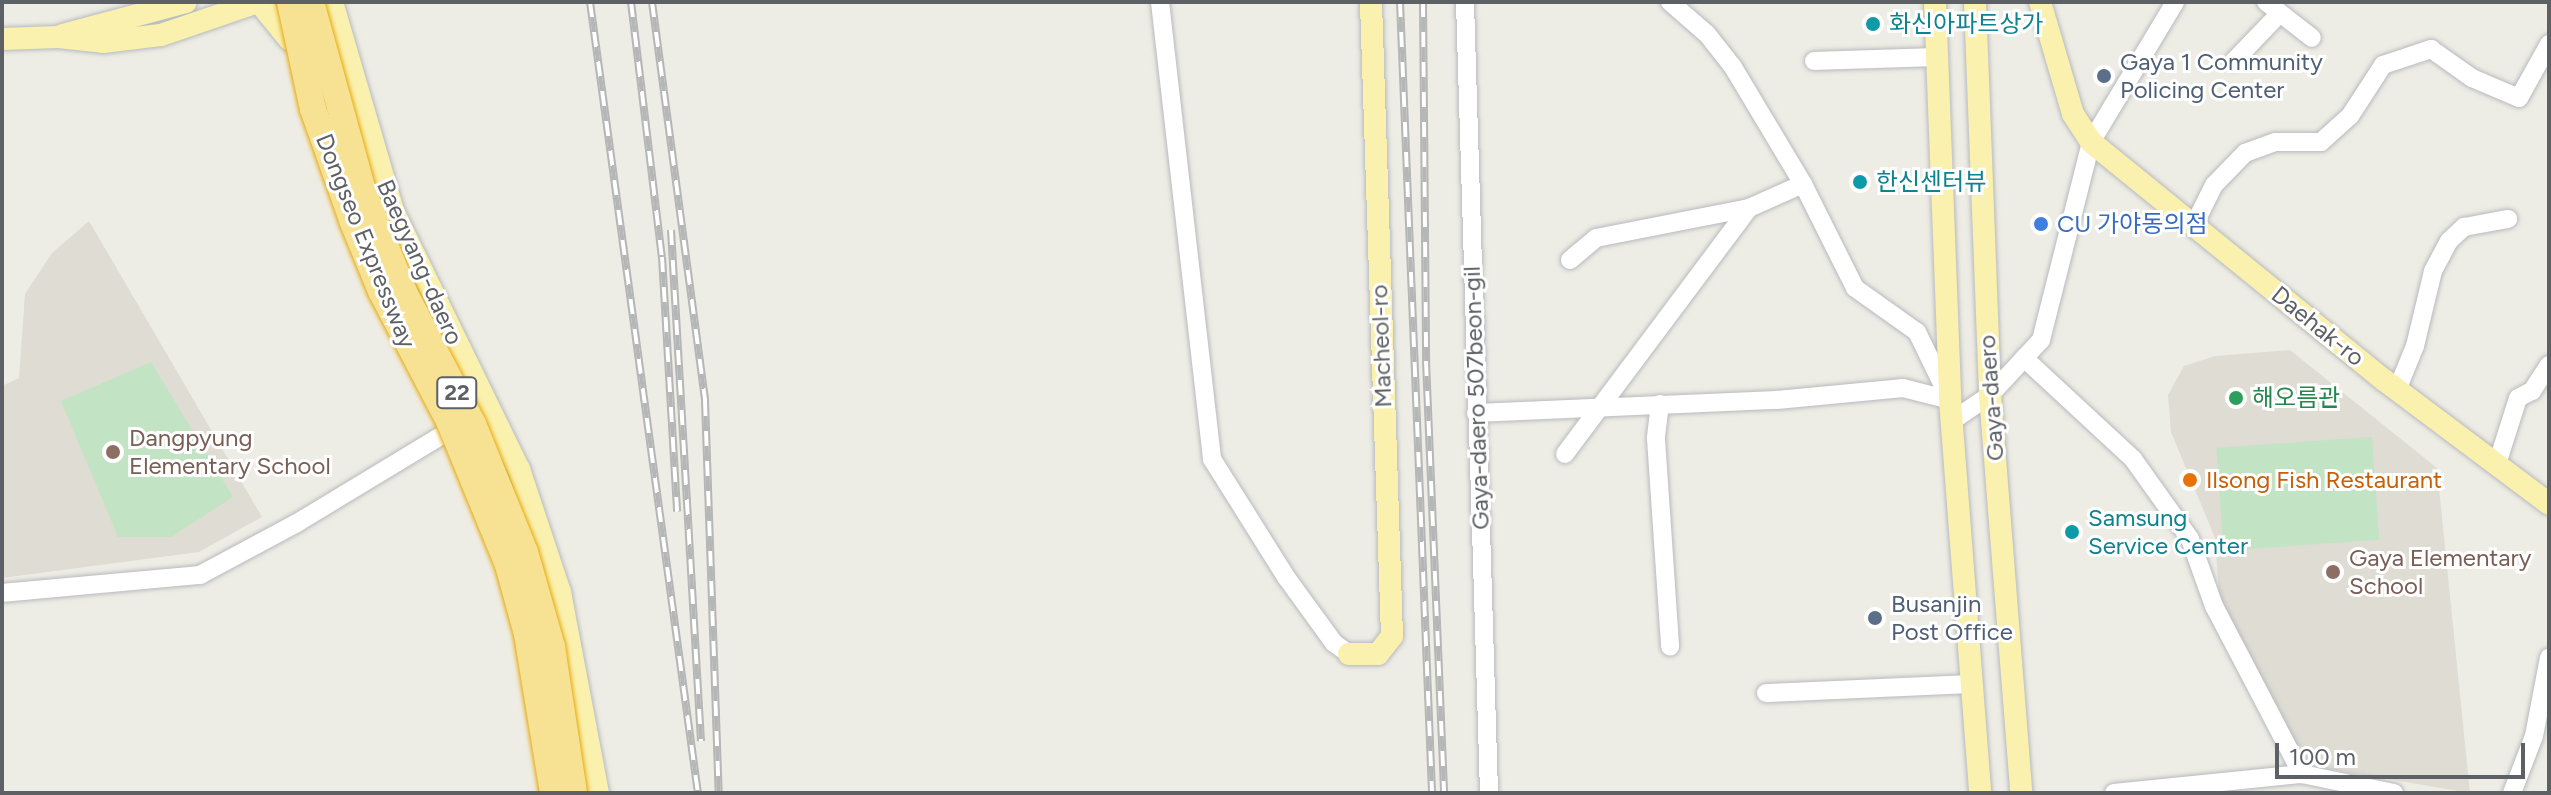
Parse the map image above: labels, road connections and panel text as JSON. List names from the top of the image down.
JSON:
{
  "streets": {
    "highway": ["Dongseo Expressway", "22"],
    "main road": [
      "Baegyang-daero",
      "Daehak-ro",
      "Macheol-ro",
      "Gaya-daero"
    ],
    "street": ["Gaya-daero 507beon-gil"]
  },
  "places": [
    "화신아파트상가",
    "Gaya 1 Community Policing Center",
    "한신센터뷰",
    "CU 가야동의점",
    "해오름관",
    "Dangpyung Elementary School",
    "Ilsong Fish Restaurant",
    "Samsung Service Center",
    "Gaya Elementary School",
    "Busanjin Post Office"
  ],
  "scale_bar": "100 m"
}
